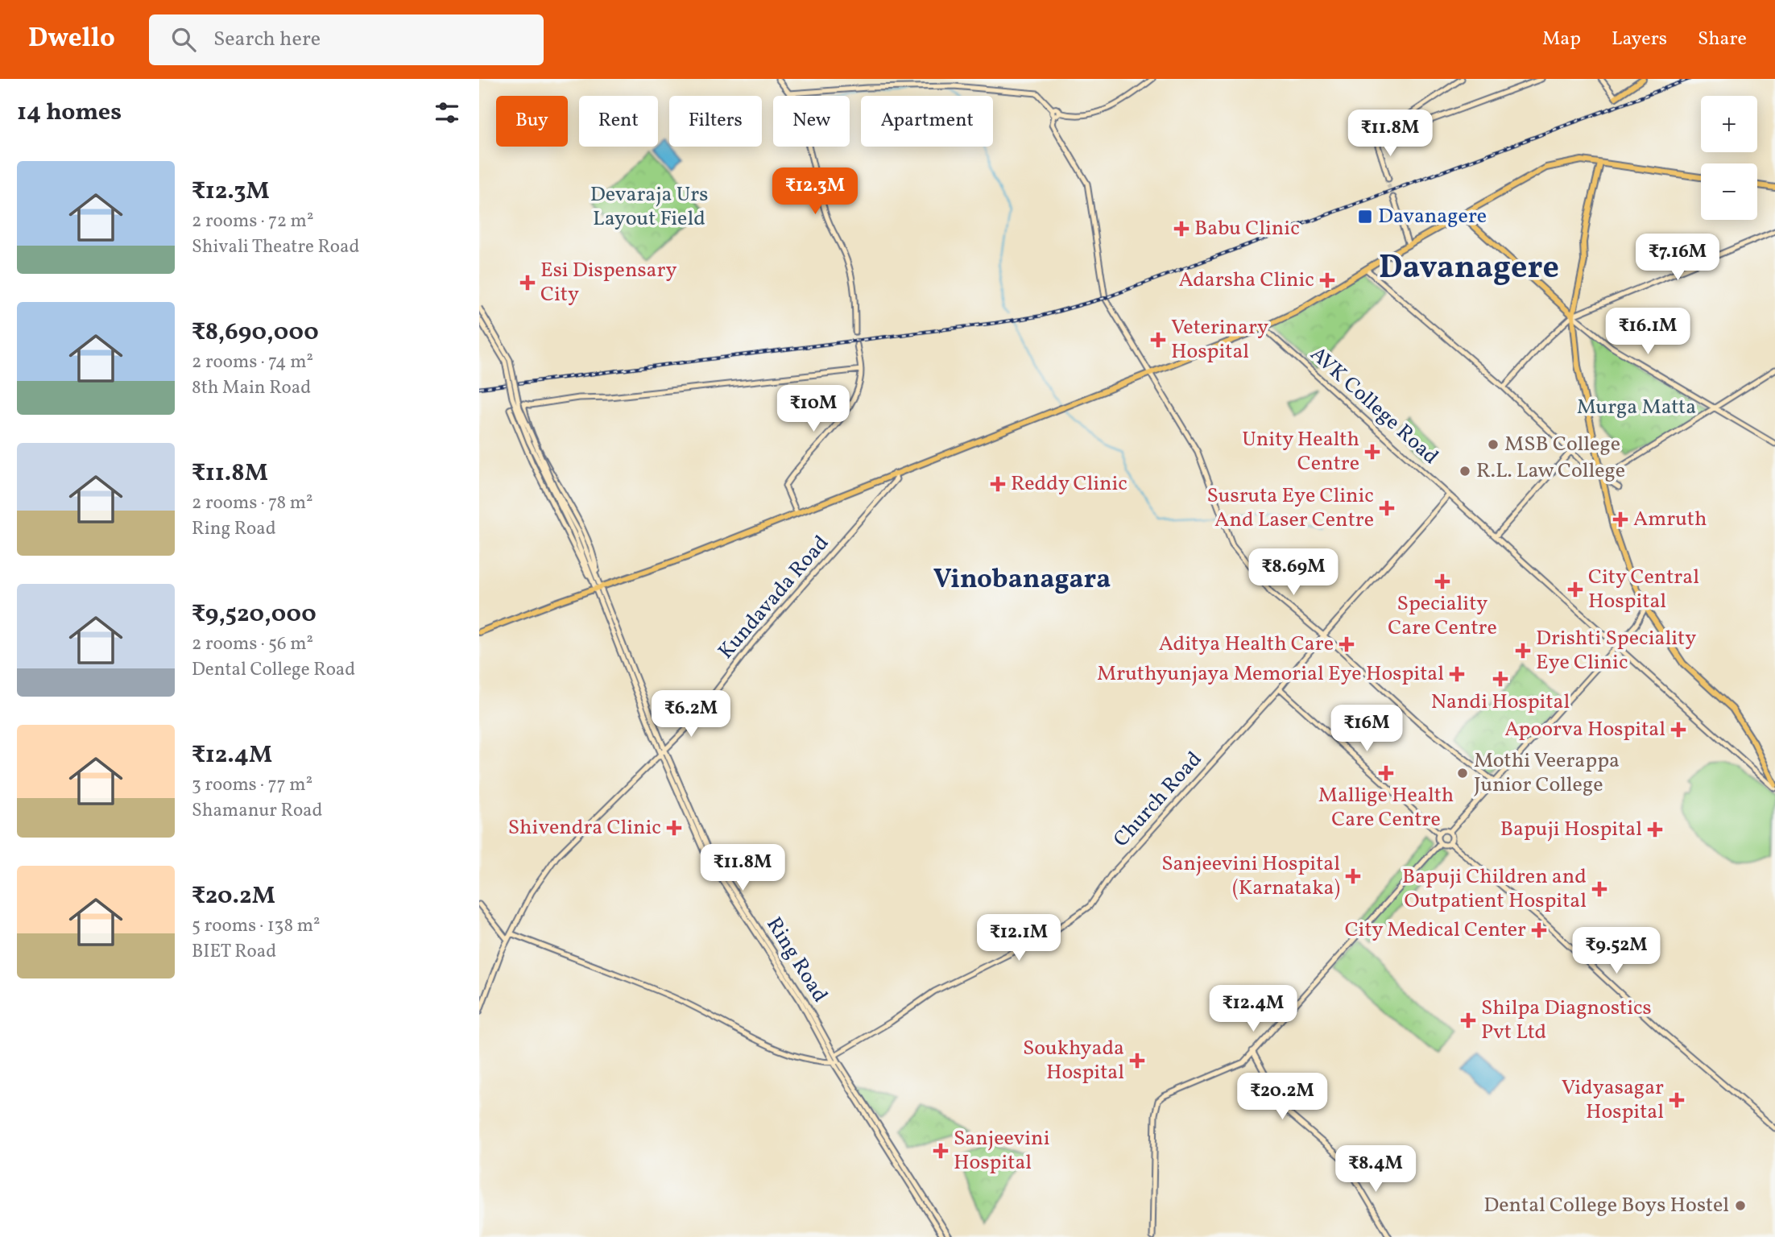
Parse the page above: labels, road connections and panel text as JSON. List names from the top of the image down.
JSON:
{
  "streets": {
    "street": [
      "AVK College Road",
      "Kundavada Road",
      "Church Road",
      "Ring Road"
    ]
  },
  "crossings": [
    ["AVK College Road", "Church Road"],
    ["Kundavada Road", "Ring Road"],
    ["Church Road", "Ring Road"]
  ],
  "districts": ["Davanagere", "Vinobanagara"],
  "parks": ["Devaraja Urs Layout Field", "Murga Matta"],
  "places": {
    "transit": ["Davanagere"],
    "health": [
      "Babu Clinic",
      "Adarsha Clinic",
      "Esi Dispensary City",
      "Veterinary Hospital",
      "Unity Health Centre",
      "Reddy Clinic",
      "Susruta Eye Clinic And Laser Centre",
      "Amruth",
      "Speciality Care Centre",
      "City Central Hospital",
      "Aditya Health Care",
      "Drishti Speciality Eye Clinic",
      "Mruthyunjaya Memorial Eye Hospital",
      "Nandi Hospital",
      "Apoorva Hospital",
      "Mallige Health Care Centre",
      "Shivendra Clinic",
      "Bapuji Hospital",
      "Sanjeevini Hospital (Karnataka)",
      "Bapuji Children and Outpatient Hospital",
      "City Medical Center",
      "Shilpa Diagnostics Pvt Ltd",
      "Soukhyada Hospital",
      "Vidyasagar Hospital",
      "Sanjeevini Hospital"
    ],
    "other": [
      "MSB College",
      "R.L. Law College",
      "Mothi Veerappa Junior College",
      "Dental College Boys Hostel"
    ]
  },
  "page": {
    "header": "Dwello",
    "search": "Search here",
    "nav": ["Map", "Layers", "Share"],
    "heading": "14 homes",
    "map_buttons": ["+", "−"],
    "chip": [
      "Buy",
      "Rent",
      "Filters",
      "New",
      "Apartment"
    ],
    "price": [
      "₹11.8M",
      "₹12.3M",
      "₹7.16M",
      "₹16.1M",
      "₹10M",
      "₹8.69M",
      "₹6.2M",
      "₹16M",
      "₹11.8M",
      "₹12.1M",
      "₹9.52M",
      "₹12.4M",
      "₹20.2M",
      "₹8.4M"
    ],
    "list": [
      {
        "name": "₹12.3M",
        "note": "2 rooms · 72 m² · Shivali Theatre Road"
      },
      {
        "name": "₹8,690,000",
        "note": "2 rooms · 74 m² · 8th Main Road"
      },
      {
        "name": "₹11.8M",
        "note": "2 rooms · 78 m² · Ring Road"
      },
      {
        "name": "₹9,520,000",
        "note": "2 rooms · 56 m² · Dental College Road"
      },
      {
        "name": "₹12.4M",
        "note": "3 rooms · 77 m² · Shamanur Road"
      },
      {
        "name": "₹20.2M",
        "note": "5 rooms · 138 m² · BIET Road"
      }
    ]
  }
}
